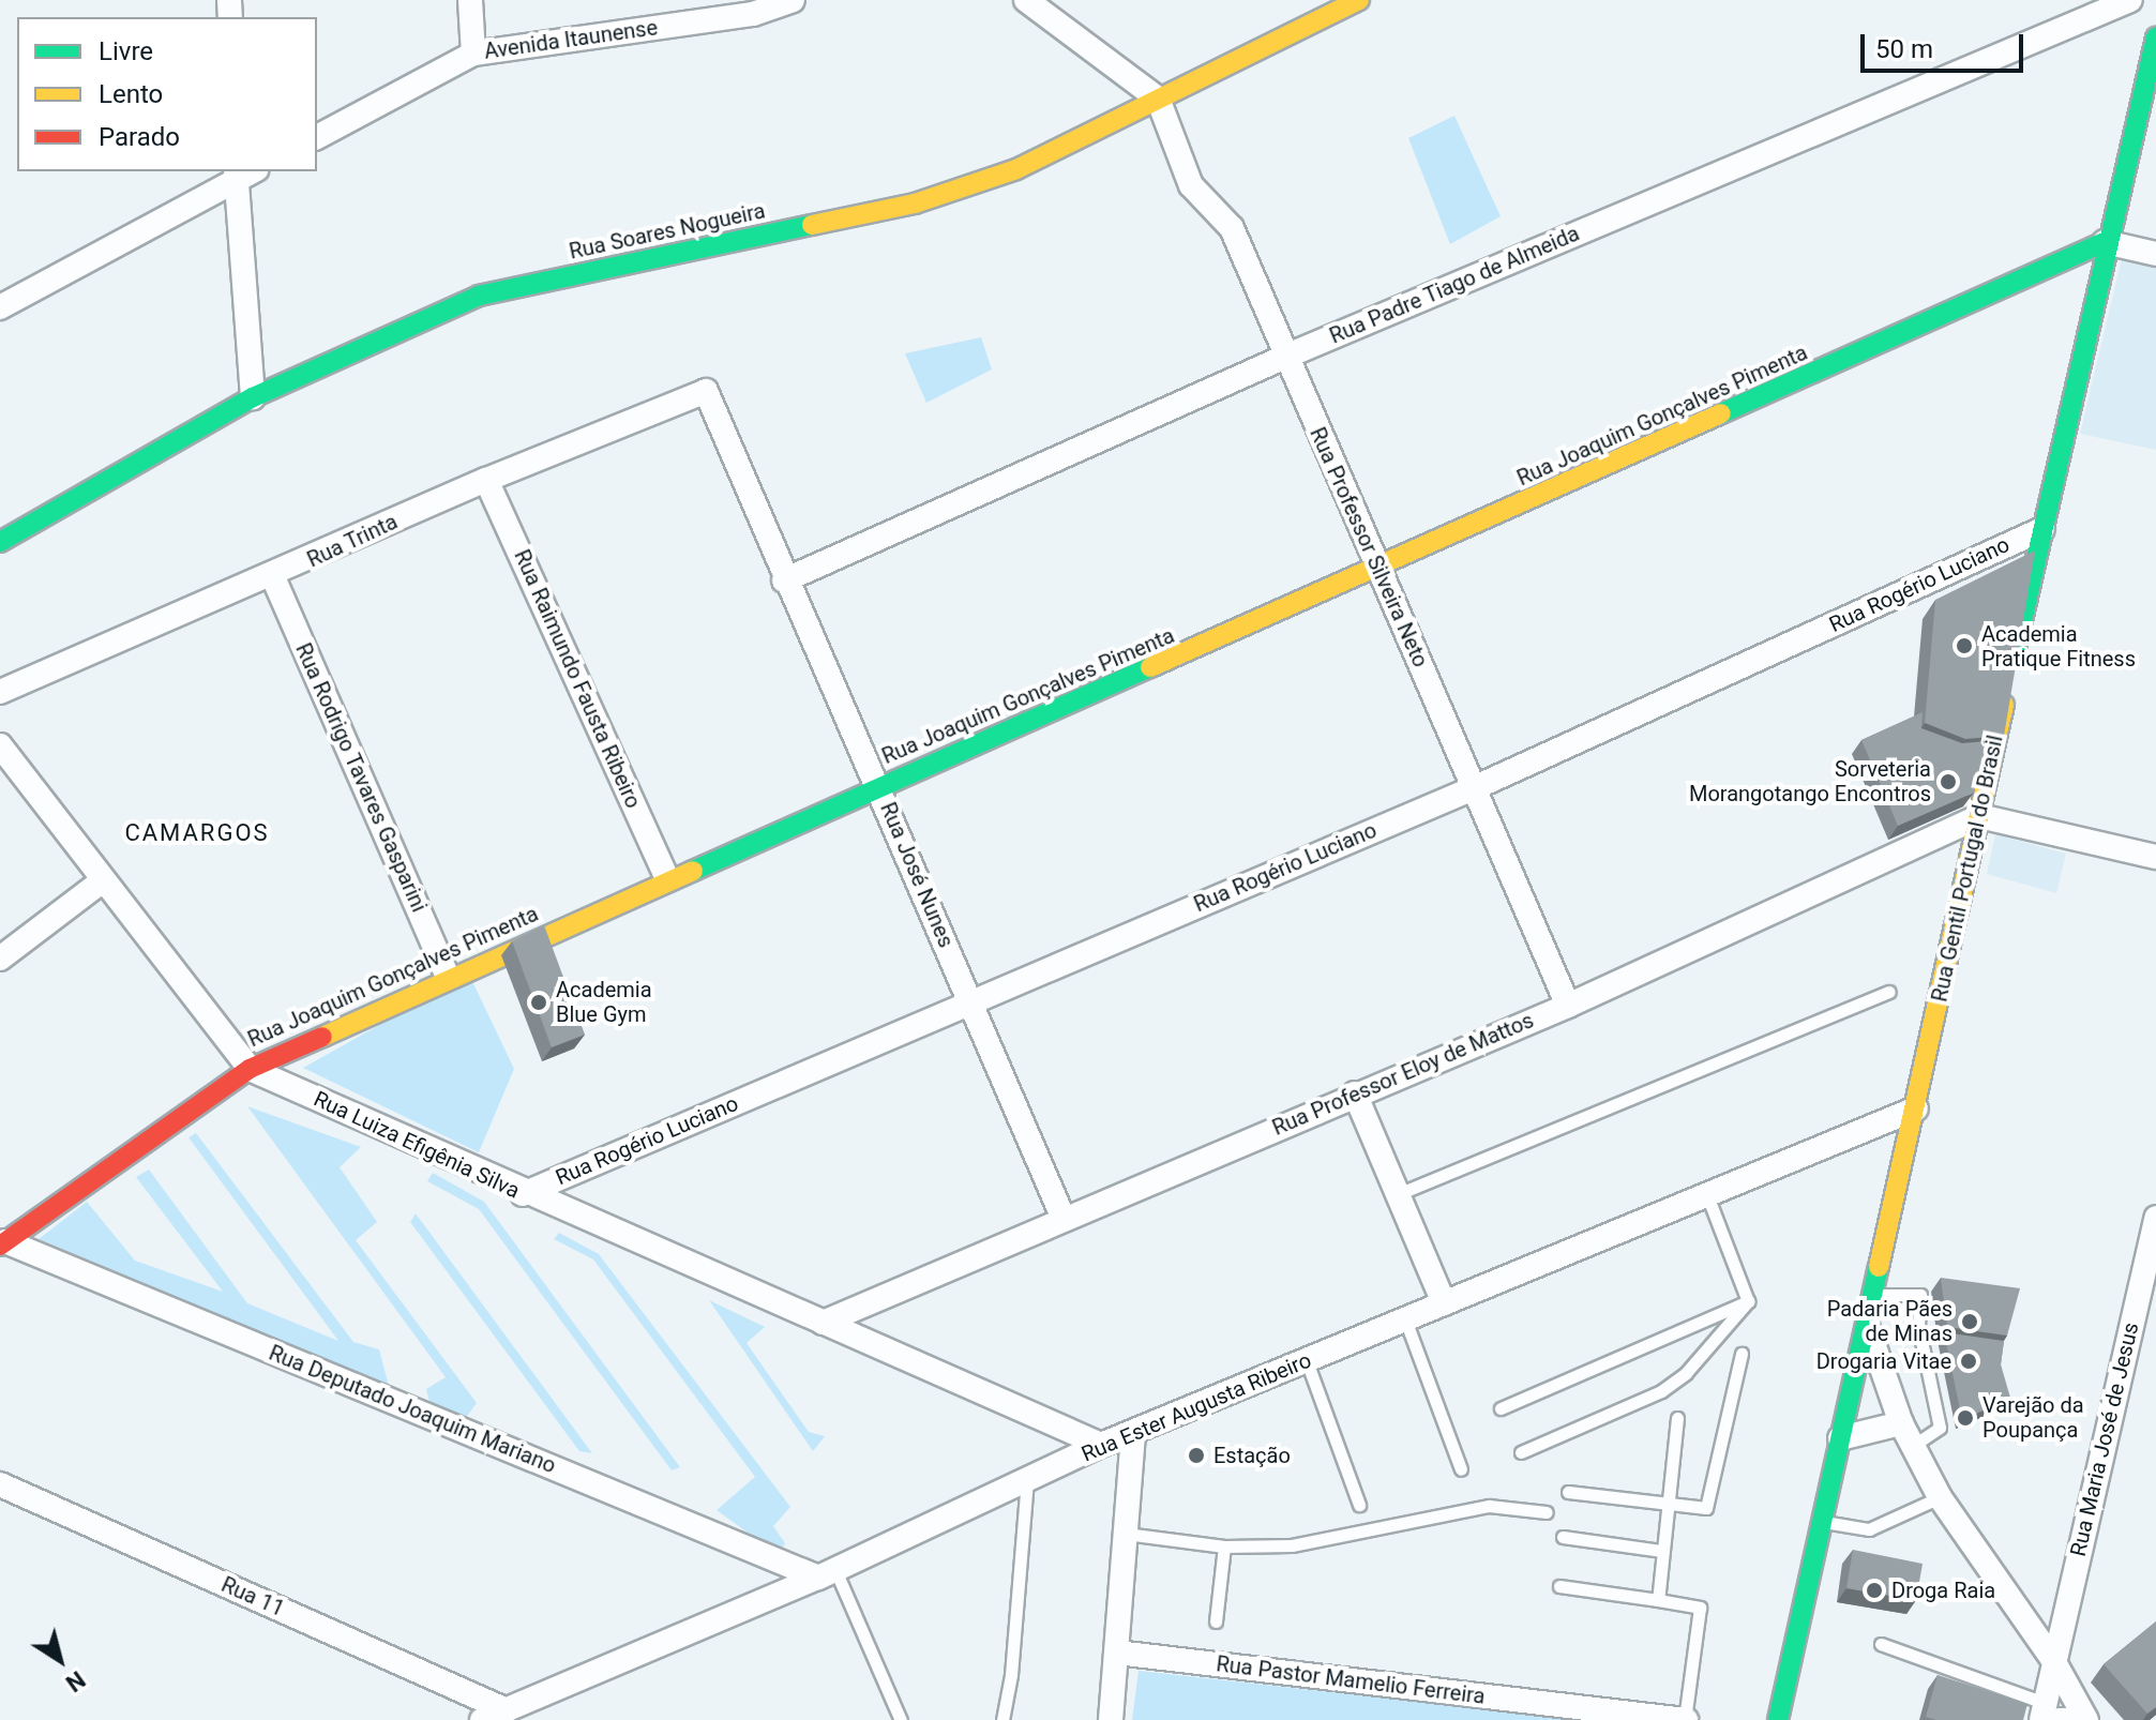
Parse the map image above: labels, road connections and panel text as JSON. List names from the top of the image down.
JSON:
{
  "streets": {
    "street": [
      "Avenida Itaunense",
      "Rua Soares Nogueira",
      "Rua Padre Tiago de Almeida",
      "Rua Joaquim Gonçalves Pimenta",
      "Rua Trinta",
      "Rua Professor Silveira Neto",
      "Rua Rogério Luciano",
      "Rua Raimundo Fausta Ribeiro",
      "Rua Rodrigo Tavares Gasparini",
      "Rua Gentil Portugal do Brasil",
      "Rua José Nunes",
      "Rua Professor Eloy de Mattos",
      "Rua Luiza Efigênia Silva",
      "Rua Ester Augusta Ribeiro",
      "Rua Deputado Joaquim Mariano",
      "Rua Maria José de Jesus",
      "Rua 11",
      "Rua Pastor Mamelio Ferreira"
    ]
  },
  "crossings": [
    ["Rua Soares Nogueira", "Rua Professor Silveira Neto"],
    ["Rua Padre Tiago de Almeida", "Rua Professor Silveira Neto"],
    ["Rua Padre Tiago de Almeida", "Rua José Nunes"],
    ["Rua Joaquim Gonçalves Pimenta", "Rua Professor Silveira Neto"],
    ["Rua Joaquim Gonçalves Pimenta", "Rua Raimundo Fausta Ribeiro"],
    ["Rua Joaquim Gonçalves Pimenta", "Rua Rodrigo Tavares Gasparini"],
    ["Rua Joaquim Gonçalves Pimenta", "Rua Gentil Portugal do Brasil"],
    ["Rua Joaquim Gonçalves Pimenta", "Rua José Nunes"],
    ["Rua Joaquim Gonçalves Pimenta", "Rua Luiza Efigênia Silva"],
    ["Rua Joaquim Gonçalves Pimenta", "Rua Deputado Joaquim Mariano"],
    ["Rua Trinta", "Rua Raimundo Fausta Ribeiro"],
    ["Rua Trinta", "Rua Rodrigo Tavares Gasparini"],
    ["Rua Trinta", "Rua José Nunes"],
    ["Rua Professor Silveira Neto", "Rua Rogério Luciano"],
    ["Rua Professor Silveira Neto", "Rua Professor Eloy de Mattos"],
    ["Rua Rogério Luciano", "Rua Gentil Portugal do Brasil"],
    ["Rua Rogério Luciano", "Rua José Nunes"],
    ["Rua Rogério Luciano", "Rua Luiza Efigênia Silva"],
    ["Rua Gentil Portugal do Brasil", "Rua Professor Eloy de Mattos"],
    ["Rua Gentil Portugal do Brasil", "Rua Ester Augusta Ribeiro"],
    ["Rua José Nunes", "Rua Professor Eloy de Mattos"],
    ["Rua Professor Eloy de Mattos", "Rua Luiza Efigênia Silva"],
    ["Rua Luiza Efigênia Silva", "Rua Ester Augusta Ribeiro"],
    ["Rua Ester Augusta Ribeiro", "Rua Deputado Joaquim Mariano"],
    ["Rua Ester Augusta Ribeiro", "Rua 11"]
  ],
  "districts": ["CAMARGOS"],
  "places": [
    "Academia Pratique Fitness",
    "Sorveteria Morangotango Encontros",
    "Academia Blue Gym",
    "Padaria Pães de Minas",
    "Drogaria Vitae",
    "Varejão da Poupança",
    "Estação",
    "Droga Raia"
  ],
  "legend": ["Livre", "Lento", "Parado"],
  "scale_bar": "50 m",
  "north": "bottom right"
}
